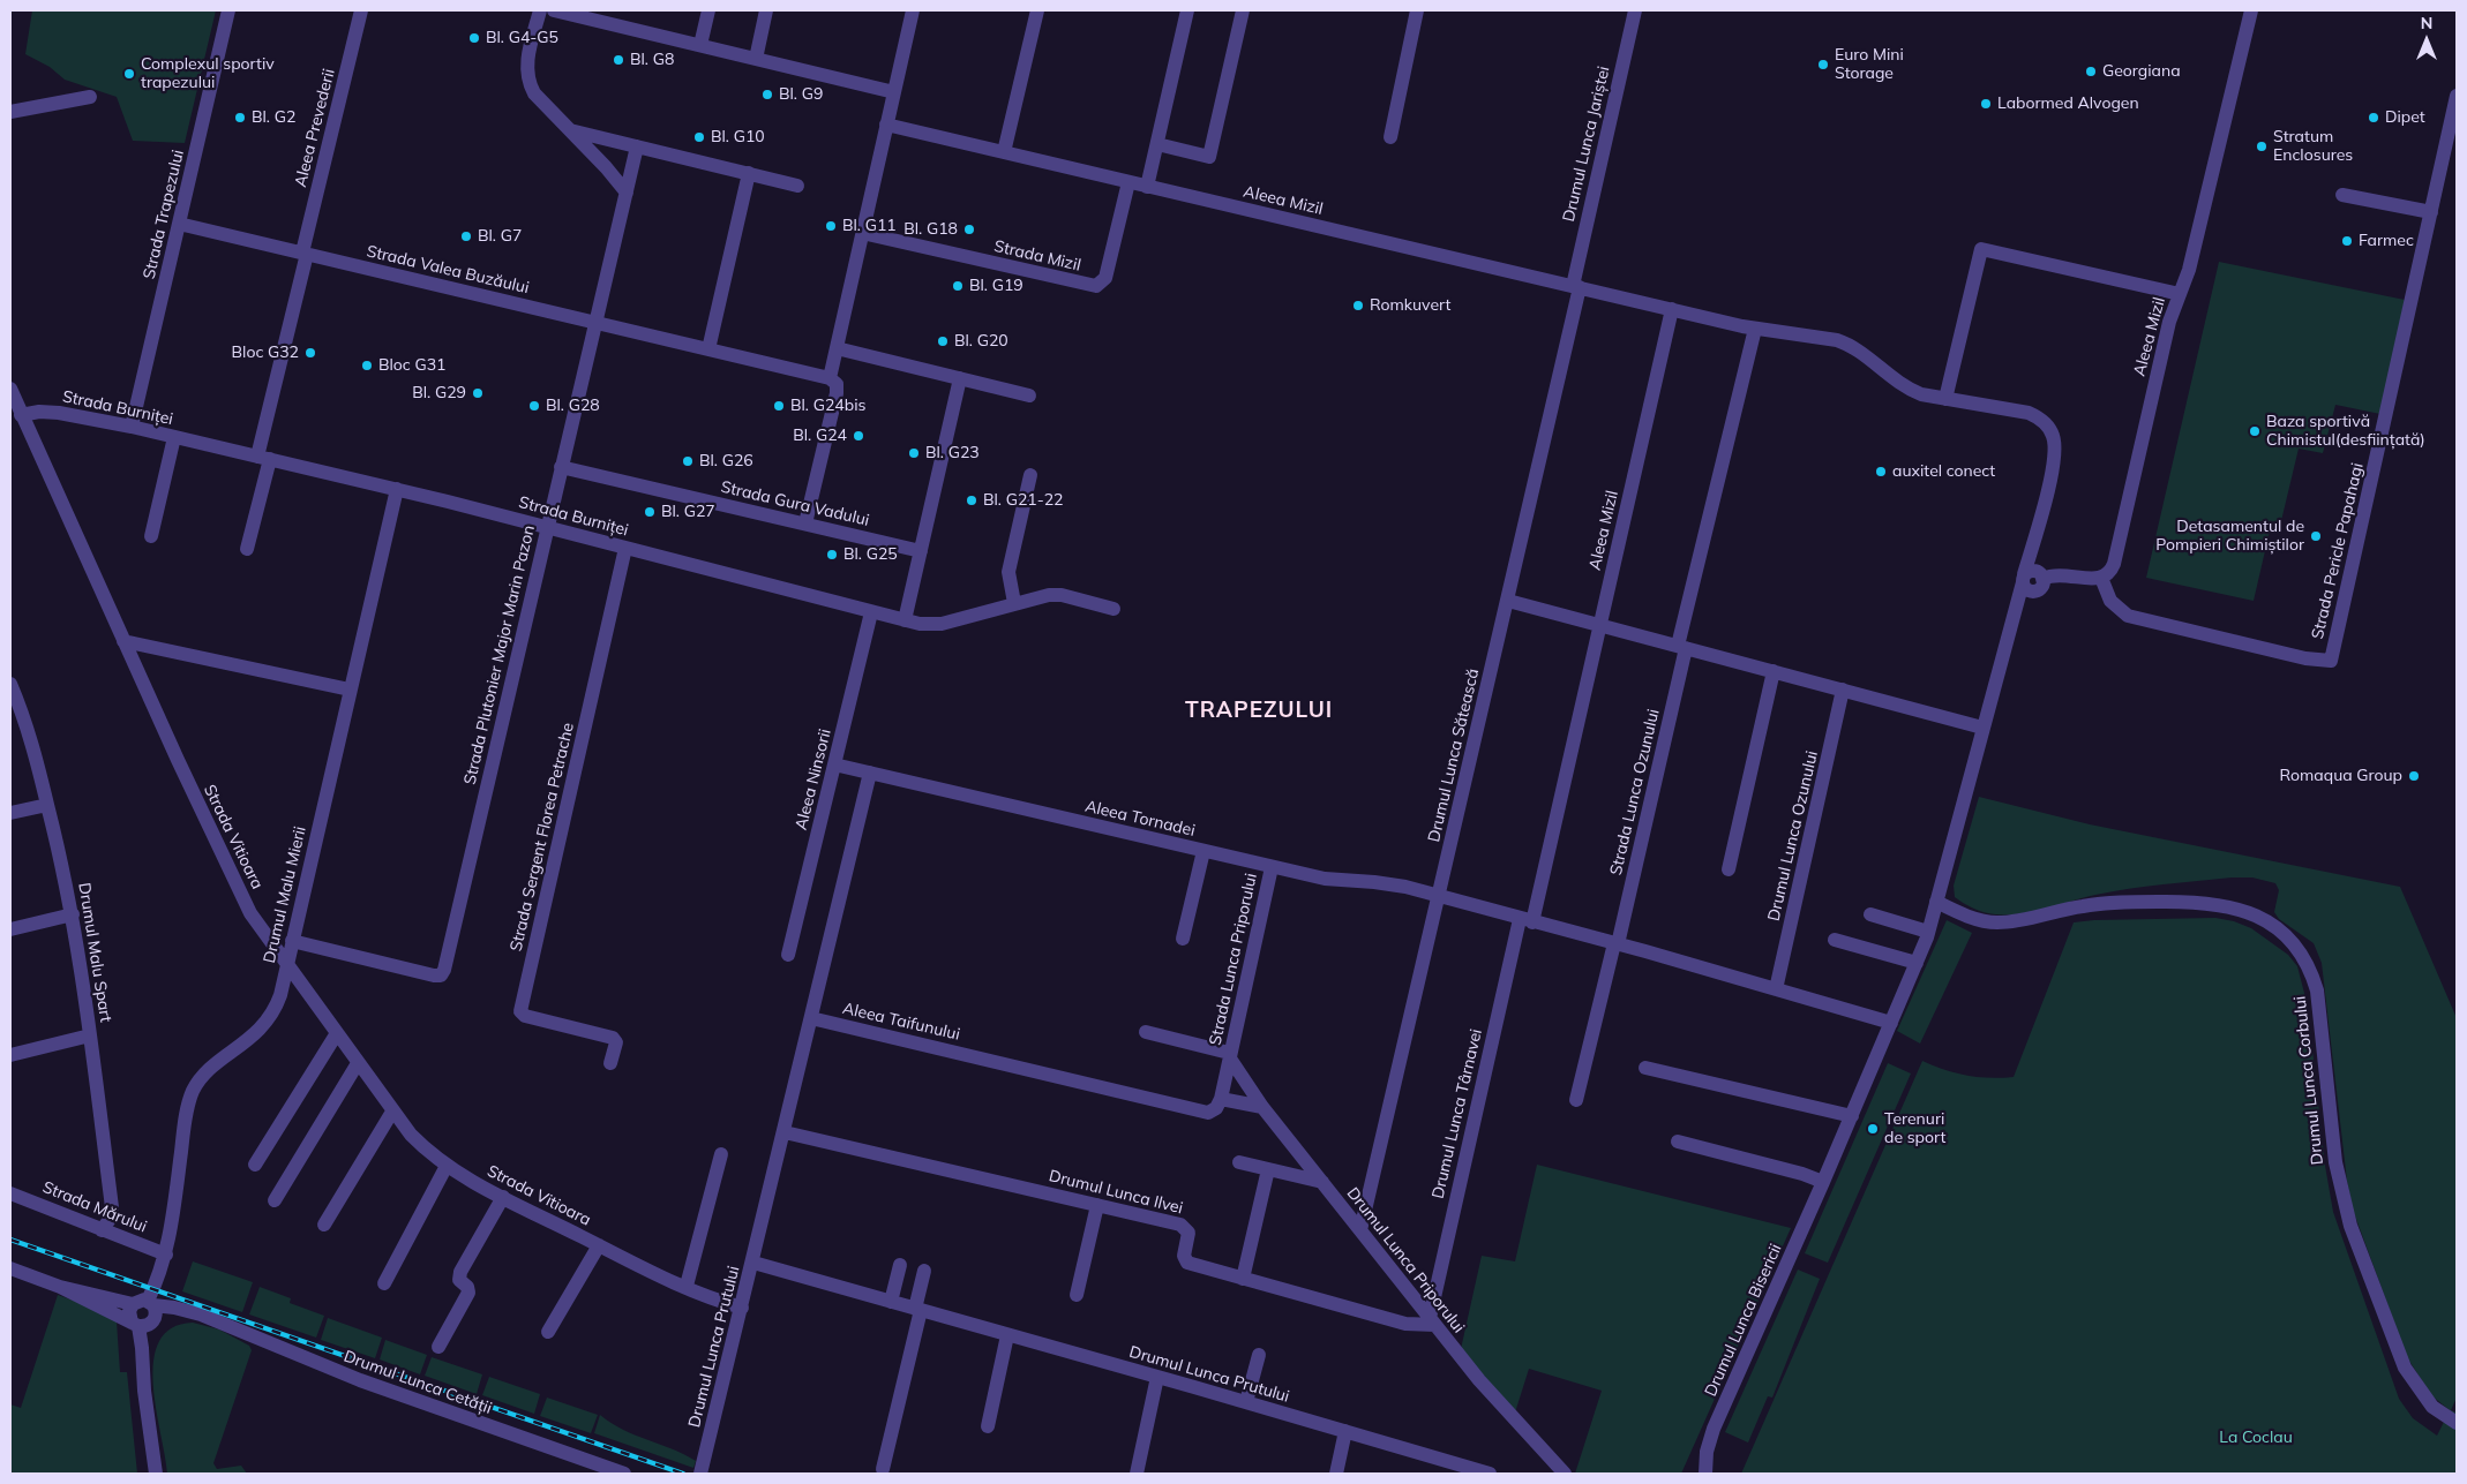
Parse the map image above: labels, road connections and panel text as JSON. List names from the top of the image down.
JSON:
{
  "streets": {
    "street": [
      "Aleea Prevederii",
      "Drumul Lunca Jariștei",
      "Aleea Mizil",
      "Strada Trapezului",
      "Strada Mizil",
      "Strada Valea Buzăului",
      "Strada Burniței",
      "Strada Gura Vadului",
      "Strada Pericle Papahagi",
      "Strada Plutonier Major Marin Pazon",
      "Drumul Lunca Sătească",
      "Aleea Ninsorii",
      "Strada Lunca Ozunului",
      "Aleea Tornadei",
      "Drumul Lunca Ozunului",
      "Strada Vitioara",
      "Strada Sergent Florea Petrache",
      "Drumul Malu Mierii",
      "Drumul Malu Spart",
      "Strada Lunca Priporului",
      "Aleea Taifunului",
      "Drumul Lunca Corbului",
      "Drumul Lunca Târnavei",
      "Drumul Lunca Ilvei",
      "Strada Mărului",
      "Drumul Lunca Priporului",
      "Drumul Lunca Bisericii",
      "Drumul Lunca Prutului",
      "Drumul Lunca Cetății"
    ]
  },
  "crossings": [
    ["Aleea Prevederii", "Strada Valea Buzăului"],
    ["Aleea Prevederii", "Strada Burniței"],
    ["Drumul Lunca Jariștei", "Aleea Mizil"],
    ["Drumul Lunca Jariștei", "Drumul Lunca Sătească"],
    ["Aleea Mizil", "Strada Mizil"],
    ["Aleea Mizil", "Strada Pericle Papahagi"],
    ["Aleea Mizil", "Drumul Lunca Sătească"],
    ["Aleea Mizil", "Strada Lunca Ozunului"],
    ["Strada Trapezului", "Strada Valea Buzăului"],
    ["Strada Trapezului", "Strada Burniței"],
    ["Strada Valea Buzăului", "Strada Plutonier Major Marin Pazon"],
    ["Strada Burniței", "Strada Plutonier Major Marin Pazon"],
    ["Strada Burniței", "Aleea Ninsorii"],
    ["Strada Burniței", "Strada Vitioara"],
    ["Strada Burniței", "Strada Sergent Florea Petrache"],
    ["Strada Burniței", "Drumul Malu Mierii"],
    ["Strada Gura Vadului", "Strada Plutonier Major Marin Pazon"],
    ["Strada Plutonier Major Marin Pazon", "Drumul Malu Mierii"],
    ["Drumul Lunca Sătească", "Aleea Tornadei"],
    ["Drumul Lunca Sătească", "Drumul Lunca Priporului"],
    ["Aleea Ninsorii", "Aleea Tornadei"],
    ["Aleea Tornadei", "Strada Lunca Priporului"],
    ["Strada Vitioara", "Drumul Malu Mierii"],
    ["Strada Vitioara", "Drumul Lunca Prutului"],
    ["Drumul Malu Mierii", "Strada Mărului"],
    ["Drumul Malu Mierii", "Drumul Lunca Cetății"],
    ["Drumul Malu Spart", "Strada Mărului"],
    ["Strada Lunca Priporului", "Drumul Lunca Priporului"],
    ["Drumul Lunca Corbului", "Drumul Lunca Bisericii"],
    ["Drumul Lunca Târnavei", "Drumul Lunca Ilvei"],
    ["Drumul Lunca Târnavei", "Drumul Lunca Priporului"],
    ["Drumul Lunca Ilvei", "Drumul Lunca Priporului"]
  ],
  "districts": ["TRAPEZULUI"],
  "parks": ["La Coclau"],
  "places": [
    "Bl. G4-G5",
    "Bl. G8",
    "Euro Mini Storage",
    "Georgiana",
    "Complexul sportiv trapezului",
    "Bl. G9",
    "Labormed Alvogen",
    "Bl. G2",
    "Dipet",
    "Bl. G10",
    "Stratum Enclosures",
    "Bl. G11",
    "Bl. G18",
    "Bl. G7",
    "Farmec",
    "Bl. G19",
    "Romkuvert",
    "Bl. G20",
    "Bloc G32",
    "Bloc G31",
    "Bl. G29",
    "Bl. G28",
    "Bl. G24bis",
    "Baza sportivă Chimistul(desființată)",
    "Bl. G24",
    "Bl. G23",
    "Bl. G26",
    "auxitel conect",
    "Bl. G21-22",
    "Bl. G27",
    "Detasamentul de Pompieri Chimiștilor",
    "Bl. G25",
    "Romaqua Group",
    "Terenuri de sport"
  ],
  "north": "top"
}
